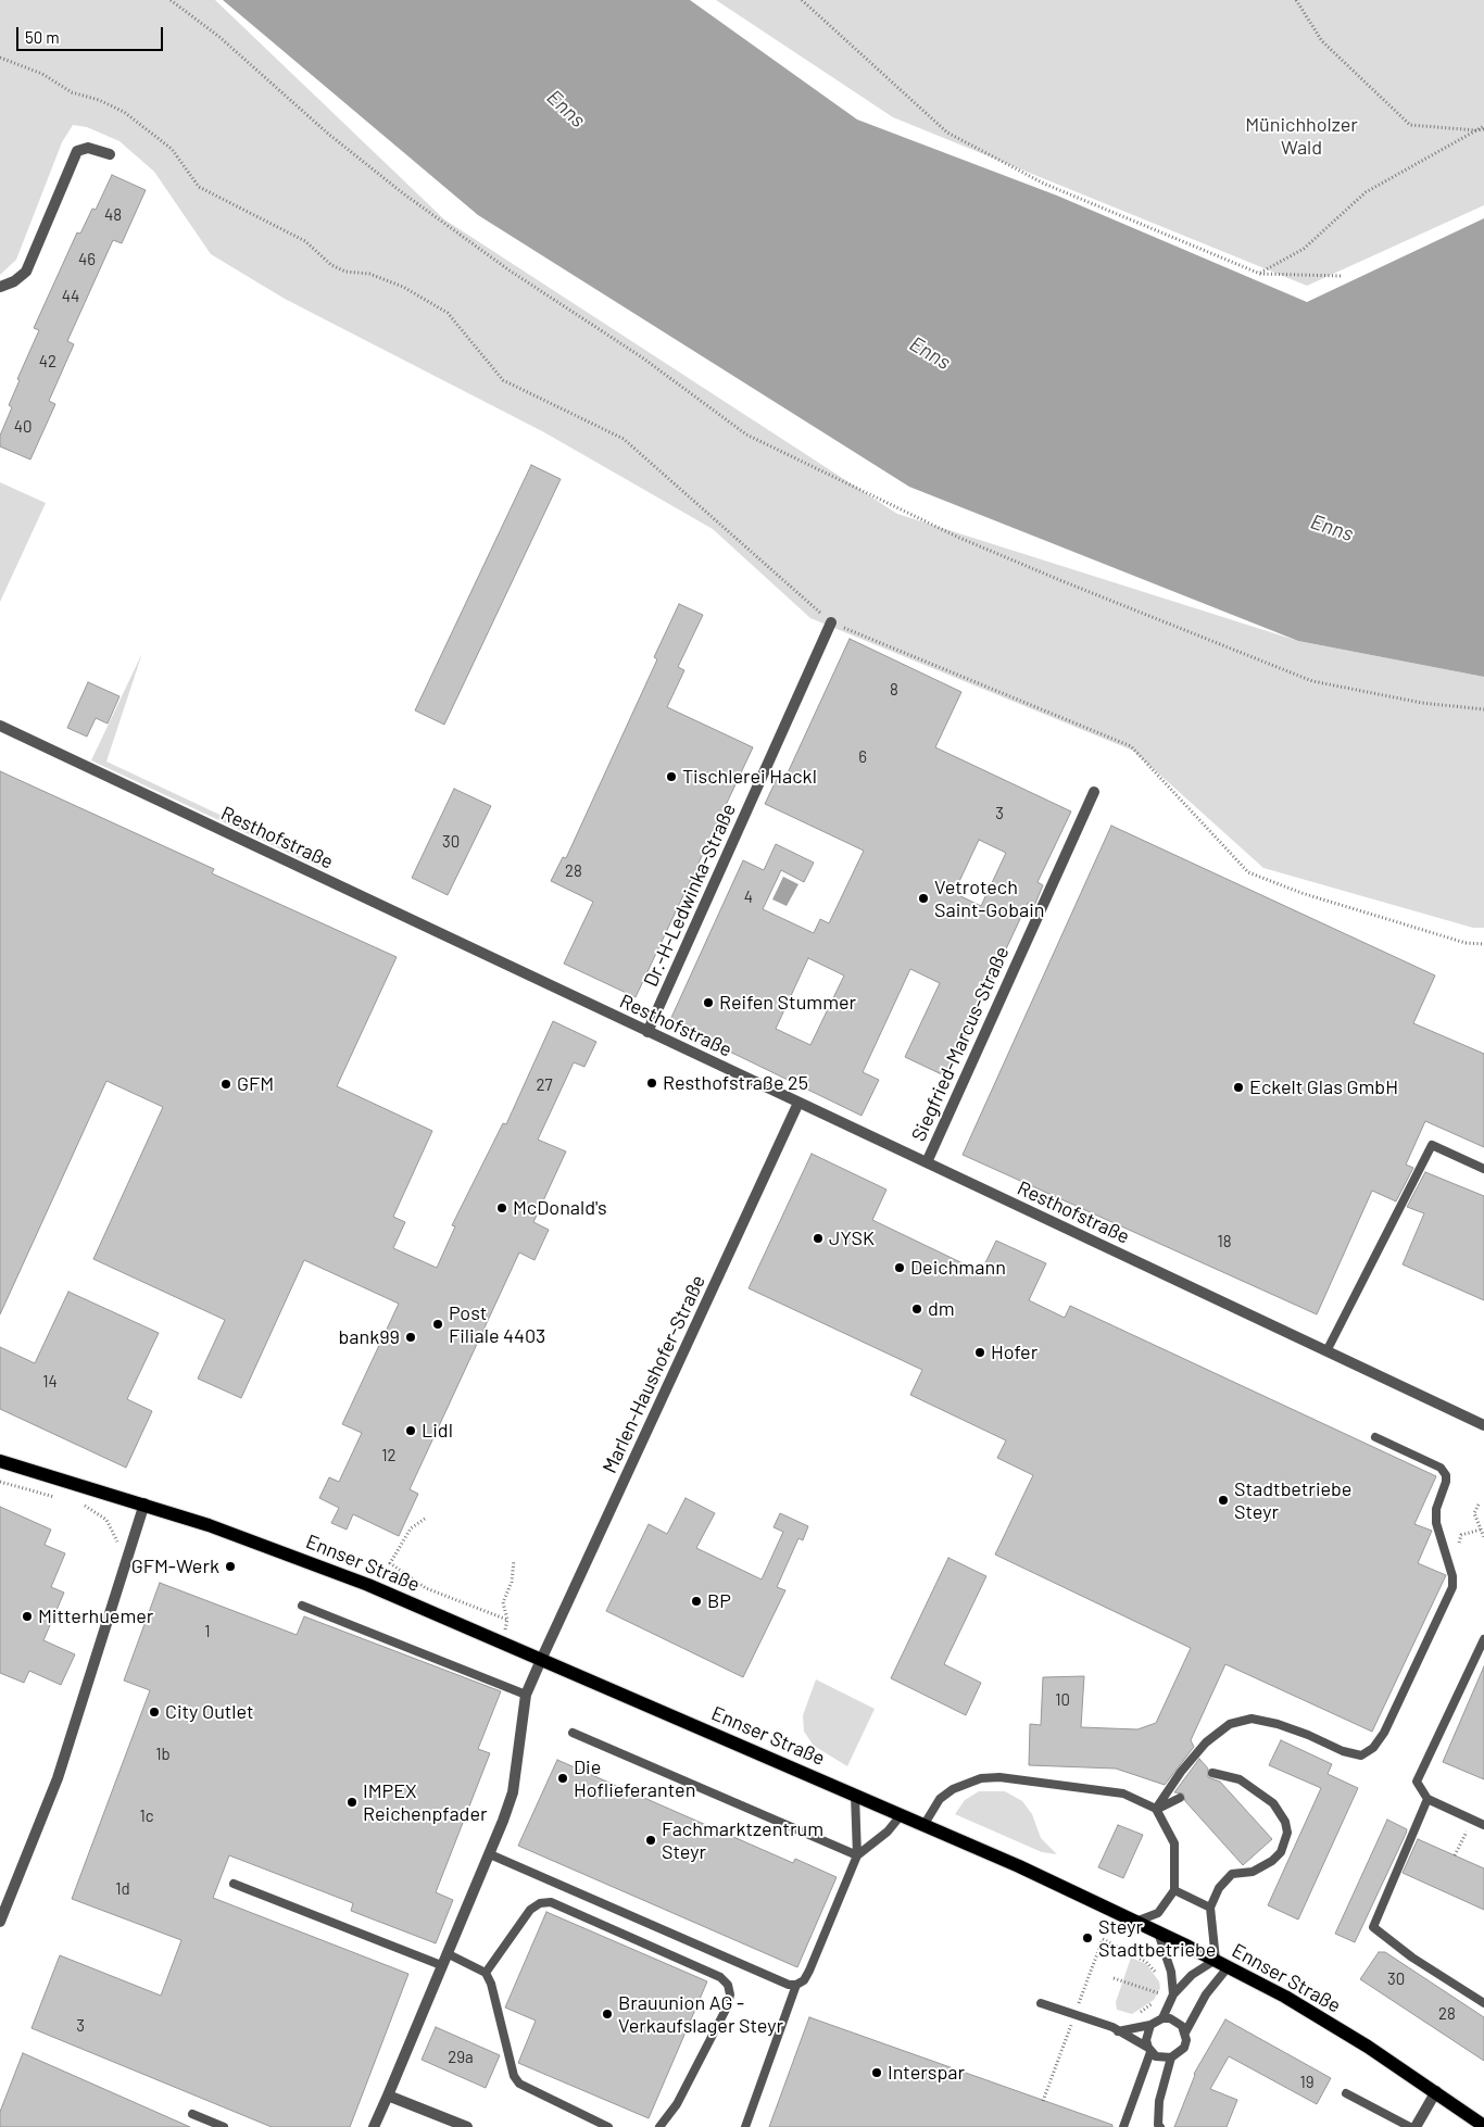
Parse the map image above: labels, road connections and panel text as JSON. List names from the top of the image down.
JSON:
{
  "streets": {
    "main road": ["Ennser Straße"],
    "street": [
      "Resthofstraße",
      "Dr.-H-Ledwinka-Straße",
      "Siegfried-Marcus-Straße",
      "Marlen-Haushofer-Straße"
    ]
  },
  "crossings": [
    ["Resthofstraße", "Dr.-H-Ledwinka-Straße"],
    ["Resthofstraße", "Siegfried-Marcus-Straße"],
    ["Resthofstraße", "Marlen-Haushofer-Straße"],
    ["Marlen-Haushofer-Straße", "Ennser Straße"]
  ],
  "water": ["Enns"],
  "parks": ["Münichholzer Wald"],
  "places": [
    "Tischlerei Hackl",
    "Vetrotech Saint-Gobain",
    "Reifen Stummer",
    "Resthofstraße 25",
    "GFM",
    "Eckelt Glas GmbH",
    "McDonald's",
    "JYSK",
    "Deichmann",
    "dm",
    "Post Filiale 4403",
    "bank99",
    "Hofer",
    "Lidl",
    "Stadtbetriebe Steyr",
    "GFM-Werk",
    "BP",
    "Mitterhuemer",
    "City Outlet",
    "Die Hoflieferanten",
    "IMPEX Reichenpfader",
    "Fachmarktzentrum Steyr",
    "Steyr Stadtbetriebe",
    "Brauunion AG - Verkaufslager Steyr",
    "Interspar"
  ],
  "house_numbers": [
    "48",
    "46",
    "44",
    "42",
    "40",
    "8",
    "6",
    "3",
    "30",
    "28",
    "4",
    "27",
    "18",
    "14",
    "12",
    "1",
    "10",
    "1b",
    "1c",
    "1d",
    "30",
    "28",
    "3",
    "29a",
    "19"
  ],
  "scale_bar": "50 m"
}
